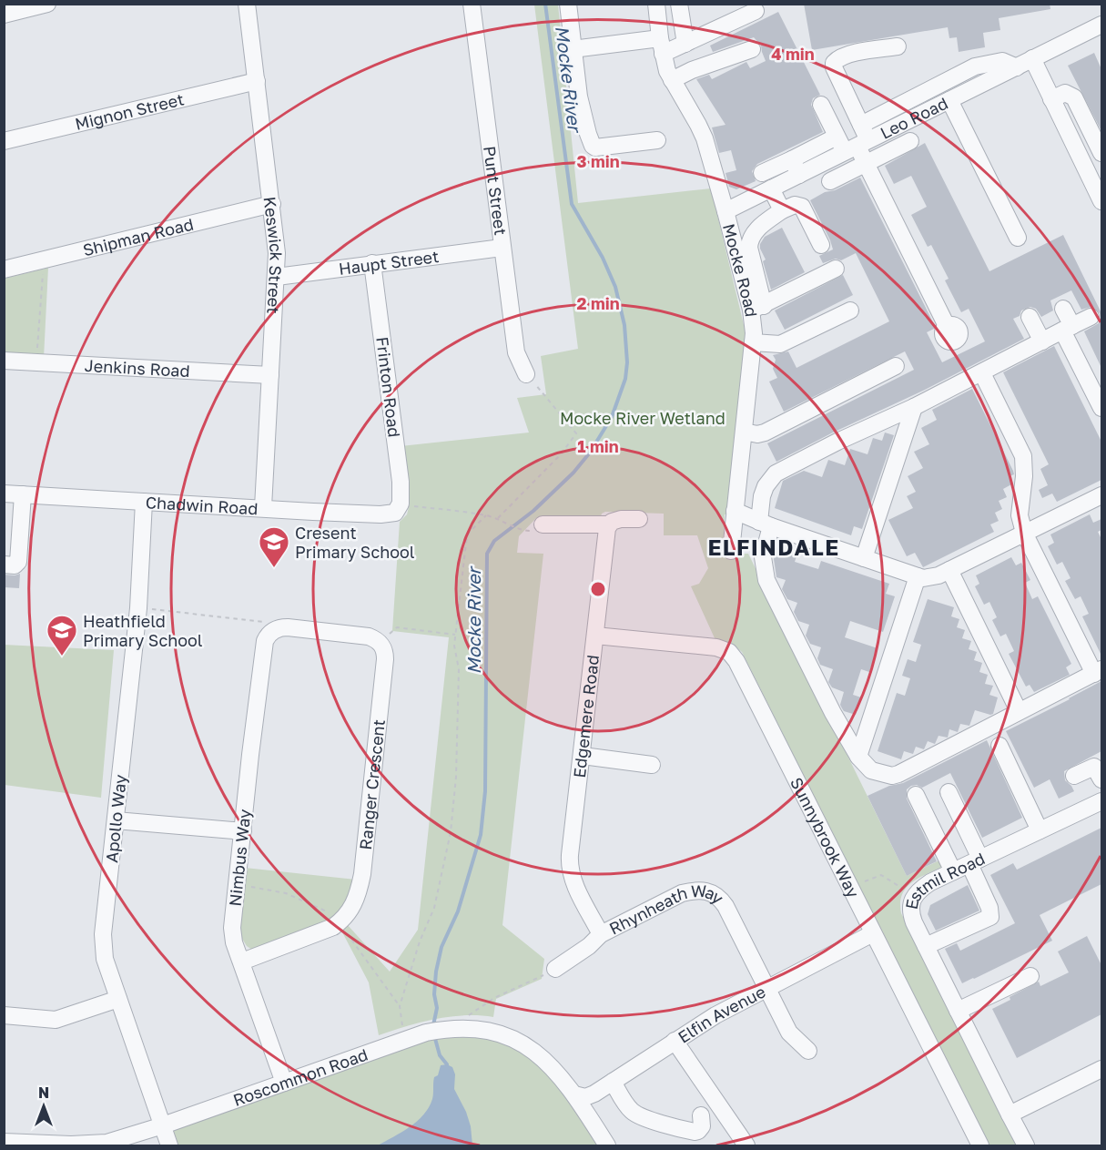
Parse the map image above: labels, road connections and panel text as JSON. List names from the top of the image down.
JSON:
{
  "streets": {
    "street": [
      "Mignon Street",
      "Leo Road",
      "Punt Street",
      "Shipman Road",
      "Keswick Street",
      "Haupt Street",
      "Mocke Road",
      "Jenkins Road",
      "Frinton Road",
      "Chadwin Road",
      "Edgemere Road",
      "Ranger Crescent",
      "Apollo Way",
      "Sunnybrook Way",
      "Nimbus Way",
      "Estmil Road",
      "Rhynheath Way",
      "Elfin Avenue",
      "Roscommon Road"
    ]
  },
  "crossings": [
    ["Mignon Street", "Keswick Street"],
    ["Leo Road", "Mocke Road"],
    ["Punt Street", "Haupt Street"],
    ["Shipman Road", "Keswick Street"],
    ["Keswick Street", "Haupt Street"],
    ["Keswick Street", "Jenkins Road"],
    ["Keswick Street", "Chadwin Road"],
    ["Haupt Street", "Frinton Road"],
    ["Frinton Road", "Chadwin Road"],
    ["Chadwin Road", "Apollo Way"],
    ["Edgemere Road", "Sunnybrook Way"],
    ["Edgemere Road", "Rhynheath Way"],
    ["Apollo Way", "Roscommon Road"],
    ["Sunnybrook Way", "Elfin Avenue"],
    ["Nimbus Way", "Roscommon Road"],
    ["Rhynheath Way", "Elfin Avenue"],
    ["Elfin Avenue", "Roscommon Road"]
  ],
  "districts": ["ELFINDALE"],
  "water": ["Mocke River"],
  "parks": ["Mocke River Wetland"],
  "places": {
    "school or university": ["Cresent Primary School", "Heathfield Primary School"]
  },
  "north": "top",
  "rings": [
    "4 min",
    "3 min",
    "2 min",
    "1 min"
  ]
}
